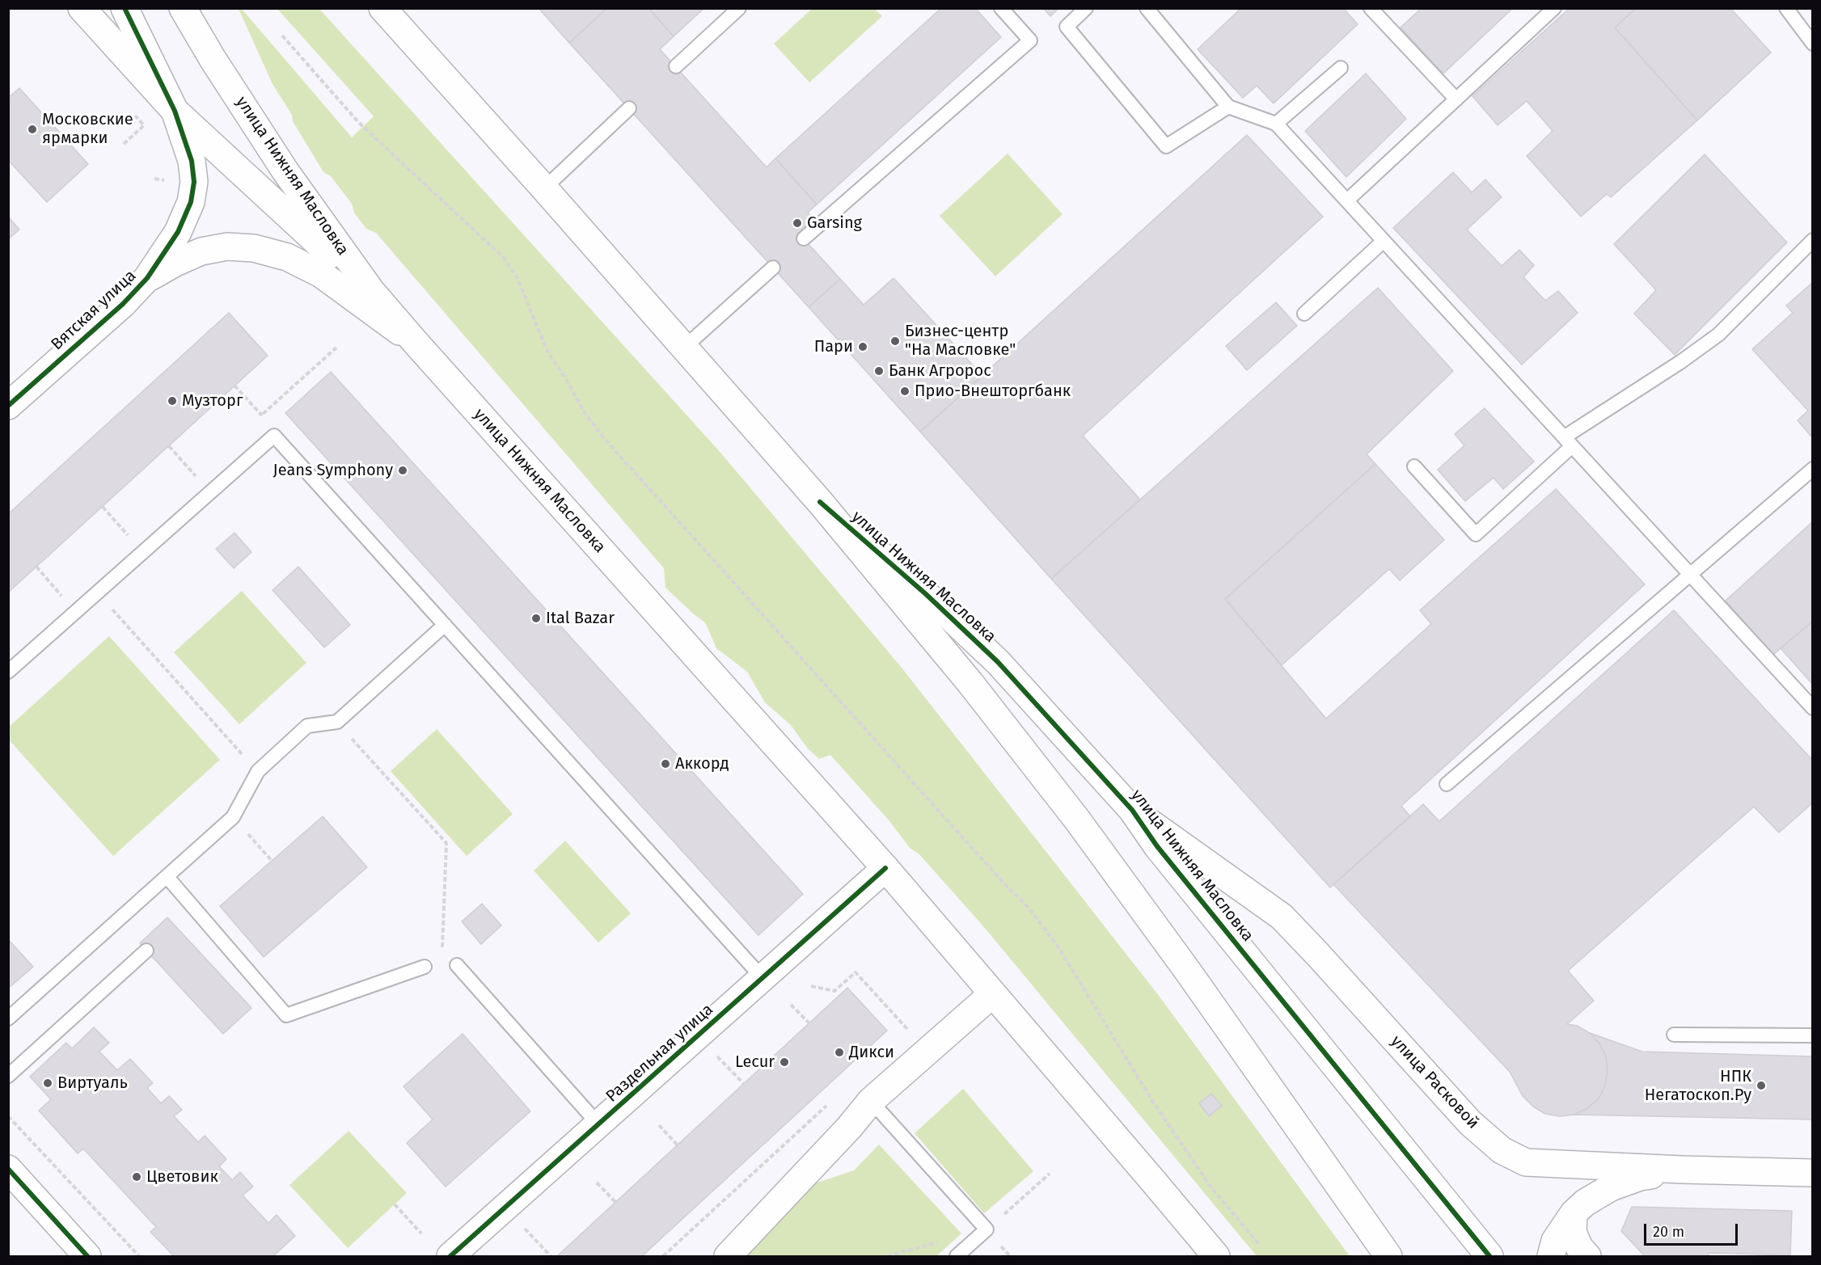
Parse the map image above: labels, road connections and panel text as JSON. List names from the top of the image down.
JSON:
{
  "streets": {
    "street": [
      "улица Нижняя Масловка",
      "Вятская улица",
      "Раздельная улица",
      "улица Расковой"
    ]
  },
  "crossings": [
    ["улица Нижняя Масловка", "Вятская улица"],
    ["улица Нижняя Масловка", "Раздельная улица"],
    ["улица Нижняя Масловка", "улица Расковой"]
  ],
  "places": [
    "Московские ярмарки",
    "Garsing",
    "Бизнес-центр \"На Масловке\"",
    "Пари",
    "Банк Агророс",
    "Прио-Внешторгбанк",
    "Музторг",
    "Jeans Symphony",
    "Ital Bazar",
    "Аккорд",
    "Дикси",
    "Lecur",
    "Виртуаль",
    "НПК Негатоскоп.Ру",
    "Цветовик"
  ],
  "scale_bar": "20 m"
}
